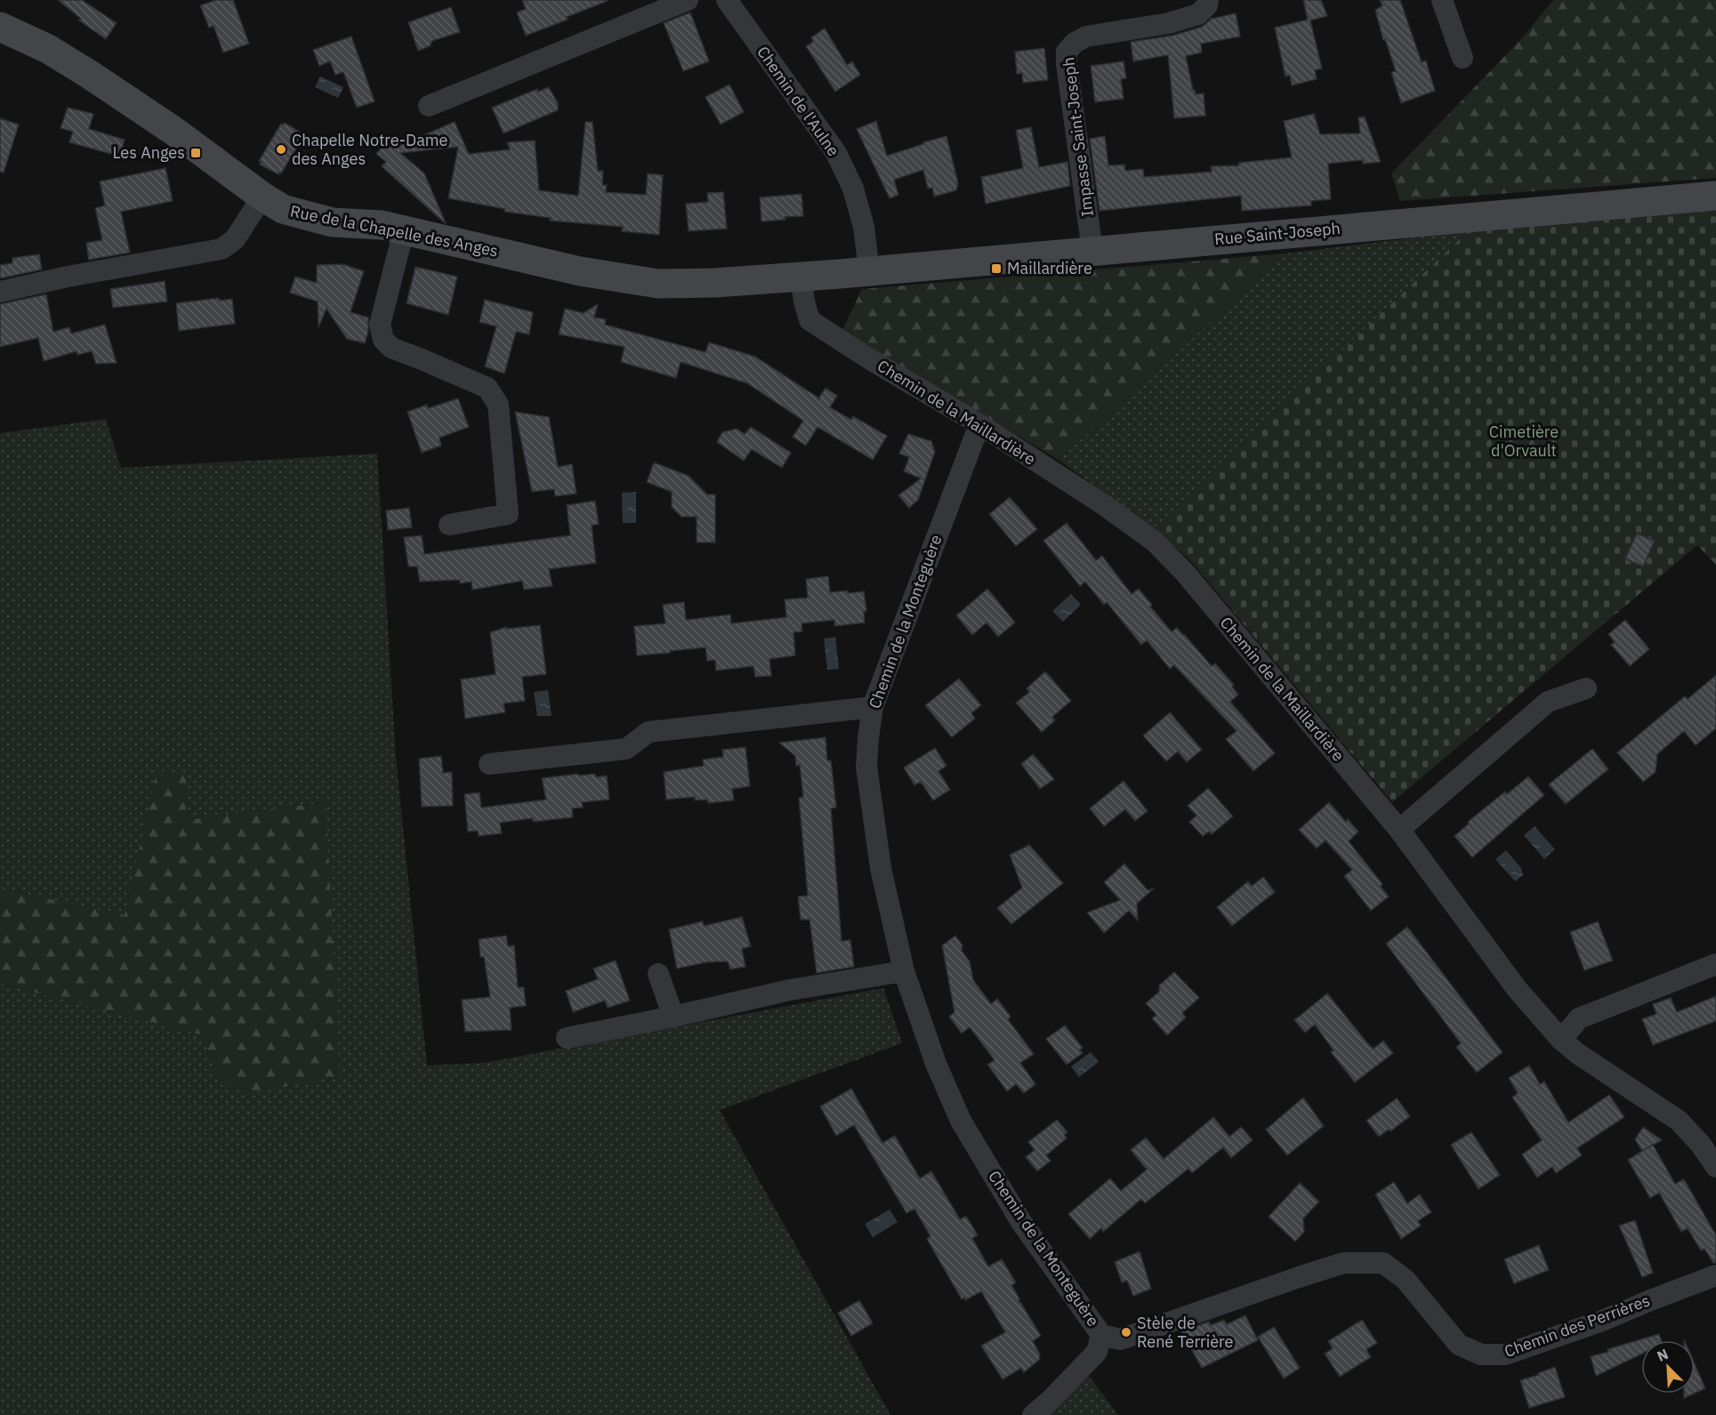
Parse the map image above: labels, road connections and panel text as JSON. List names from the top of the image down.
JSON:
{
  "streets": {
    "main road": ["Rue de la Chapelle des Anges", "Rue Saint-Joseph"],
    "street": [
      "Chemin de l'Aulne",
      "Impasse Saint-Joseph",
      "Chemin de la Maillardière",
      "Chemin de la Monteguère",
      "Chemin des Perrières"
    ]
  },
  "crossings": [
    ["Chemin de l'Aulne", "Rue de la Chapelle des Anges"],
    ["Chemin de l'Aulne", "Rue Saint-Joseph"],
    ["Impasse Saint-Joseph", "Rue Saint-Joseph"],
    ["Rue de la Chapelle des Anges", "Rue Saint-Joseph"],
    ["Rue de la Chapelle des Anges", "Chemin de la Maillardière"],
    ["Chemin de la Maillardière", "Chemin de la Monteguère"],
    ["Chemin de la Monteguère", "Chemin des Perrières"]
  ],
  "parks": ["Cimetière d'Orvault"],
  "places": {
    "other": ["Chapelle Notre-Dame des Anges", "Stèle de René Terrière"],
    "transit": ["Les Anges", "Maillardière"]
  },
  "north": "top left"
}
